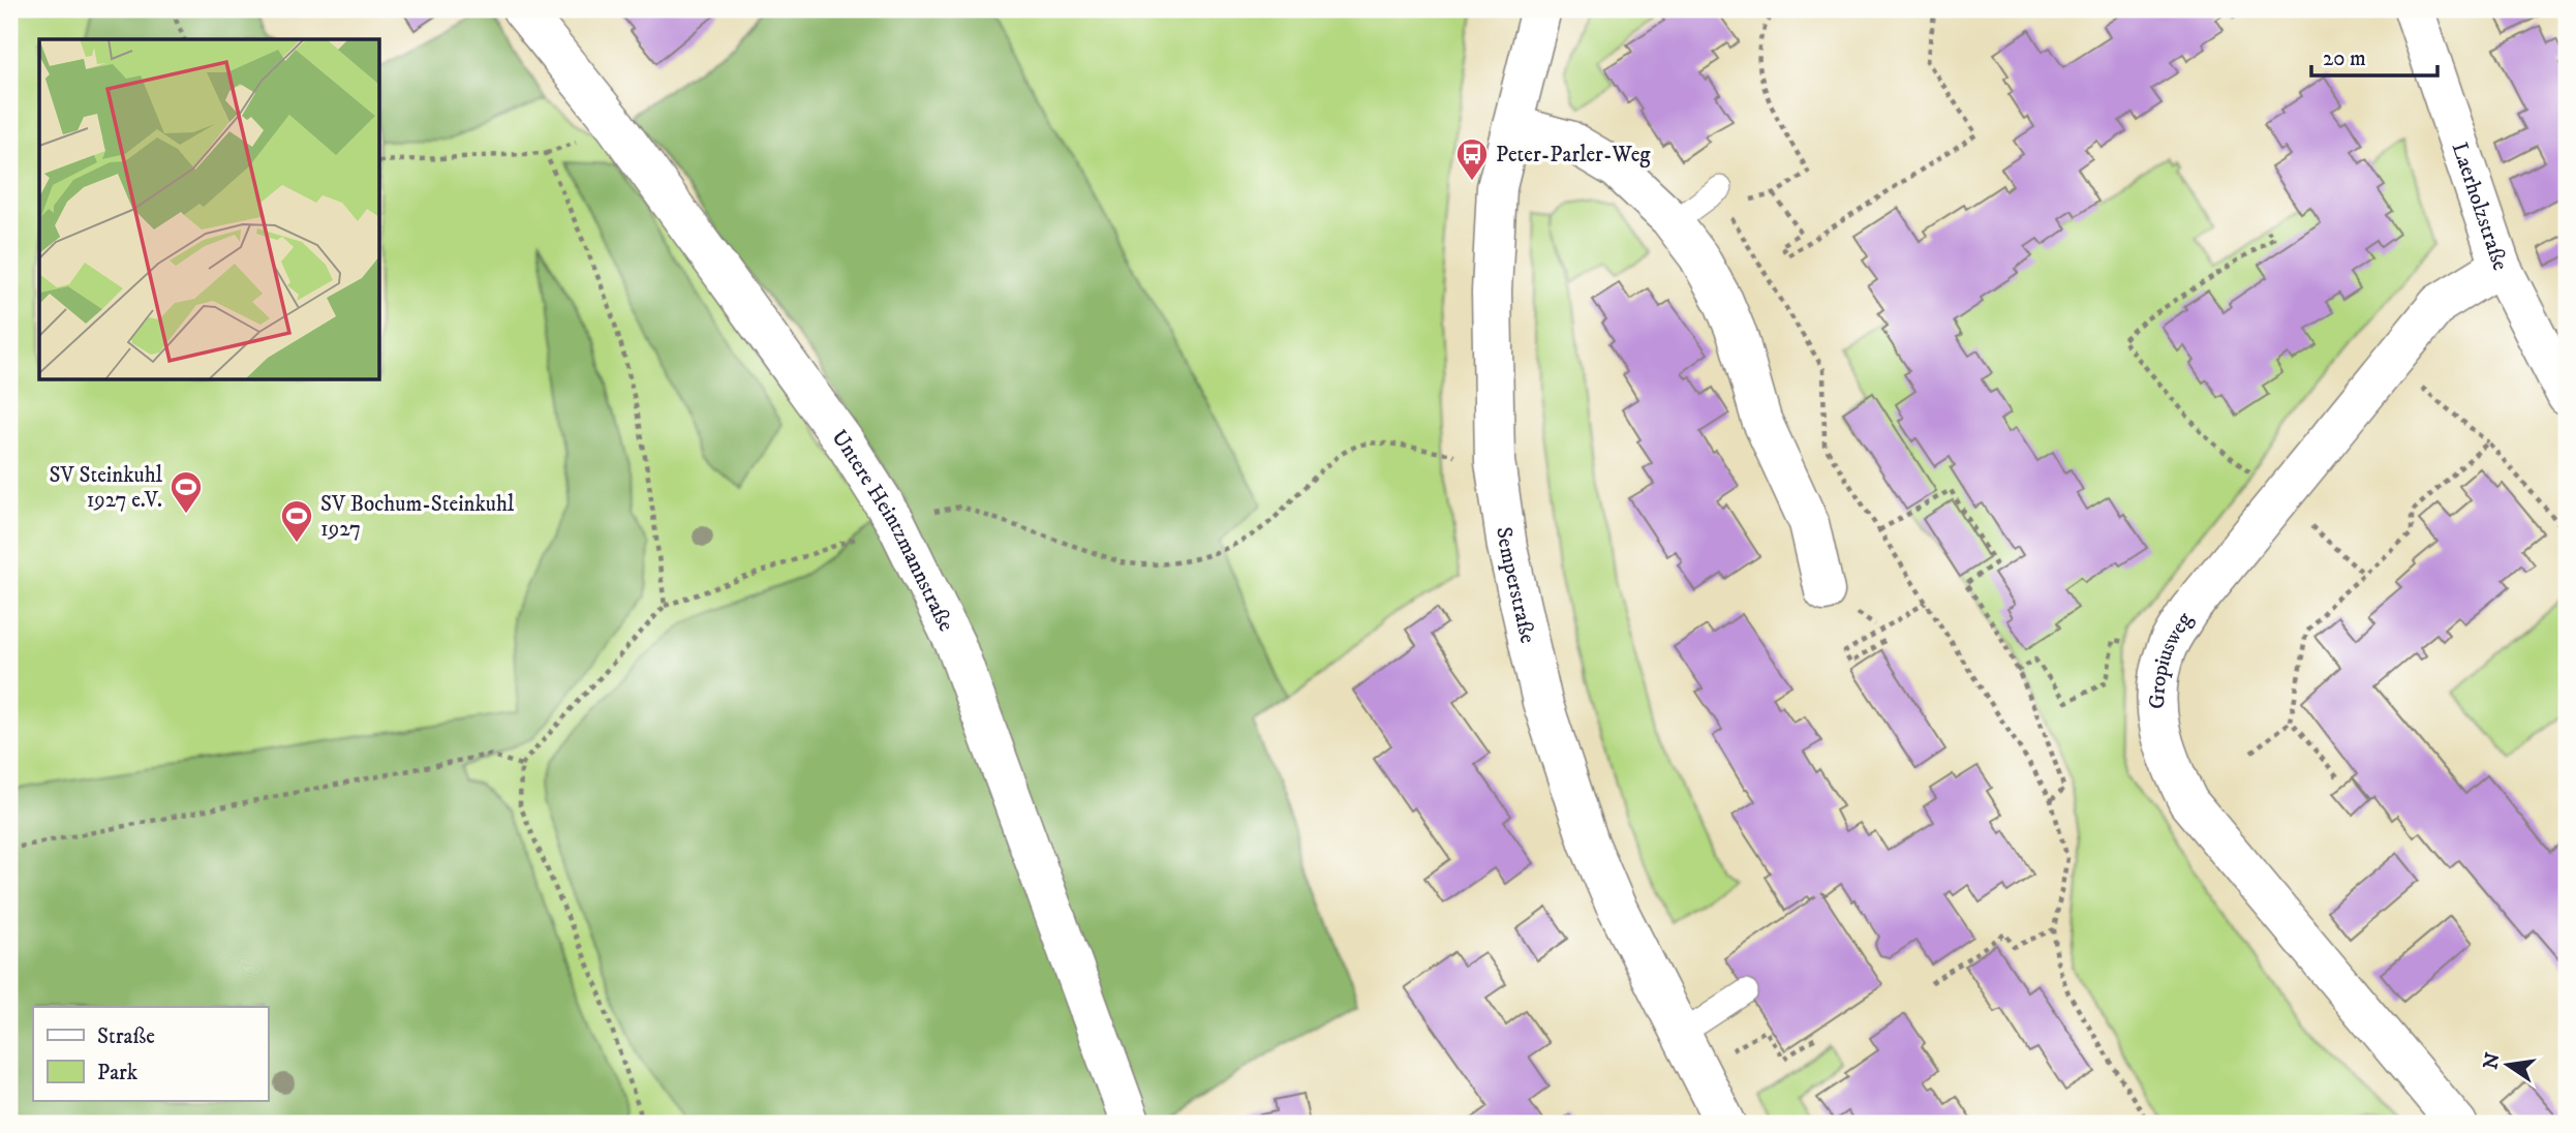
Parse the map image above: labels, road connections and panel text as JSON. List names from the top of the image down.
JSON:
{
  "streets": {
    "street": [
      "Laerholzstraße",
      "Untere Heintzmannstraße",
      "Semperstraße",
      "Gropiusweg"
    ]
  },
  "crossings": [
    ["Laerholzstraße", "Gropiusweg"]
  ],
  "places": {
    "bus stop": ["Peter-Parler-Weg"],
    "sports": ["SV Steinkuhl 1927 e.V.", "SV Bochum-Steinkuhl 1927"]
  },
  "legend": ["Straße", "Park"],
  "scale_bar": "20 m",
  "north": "left"
}
